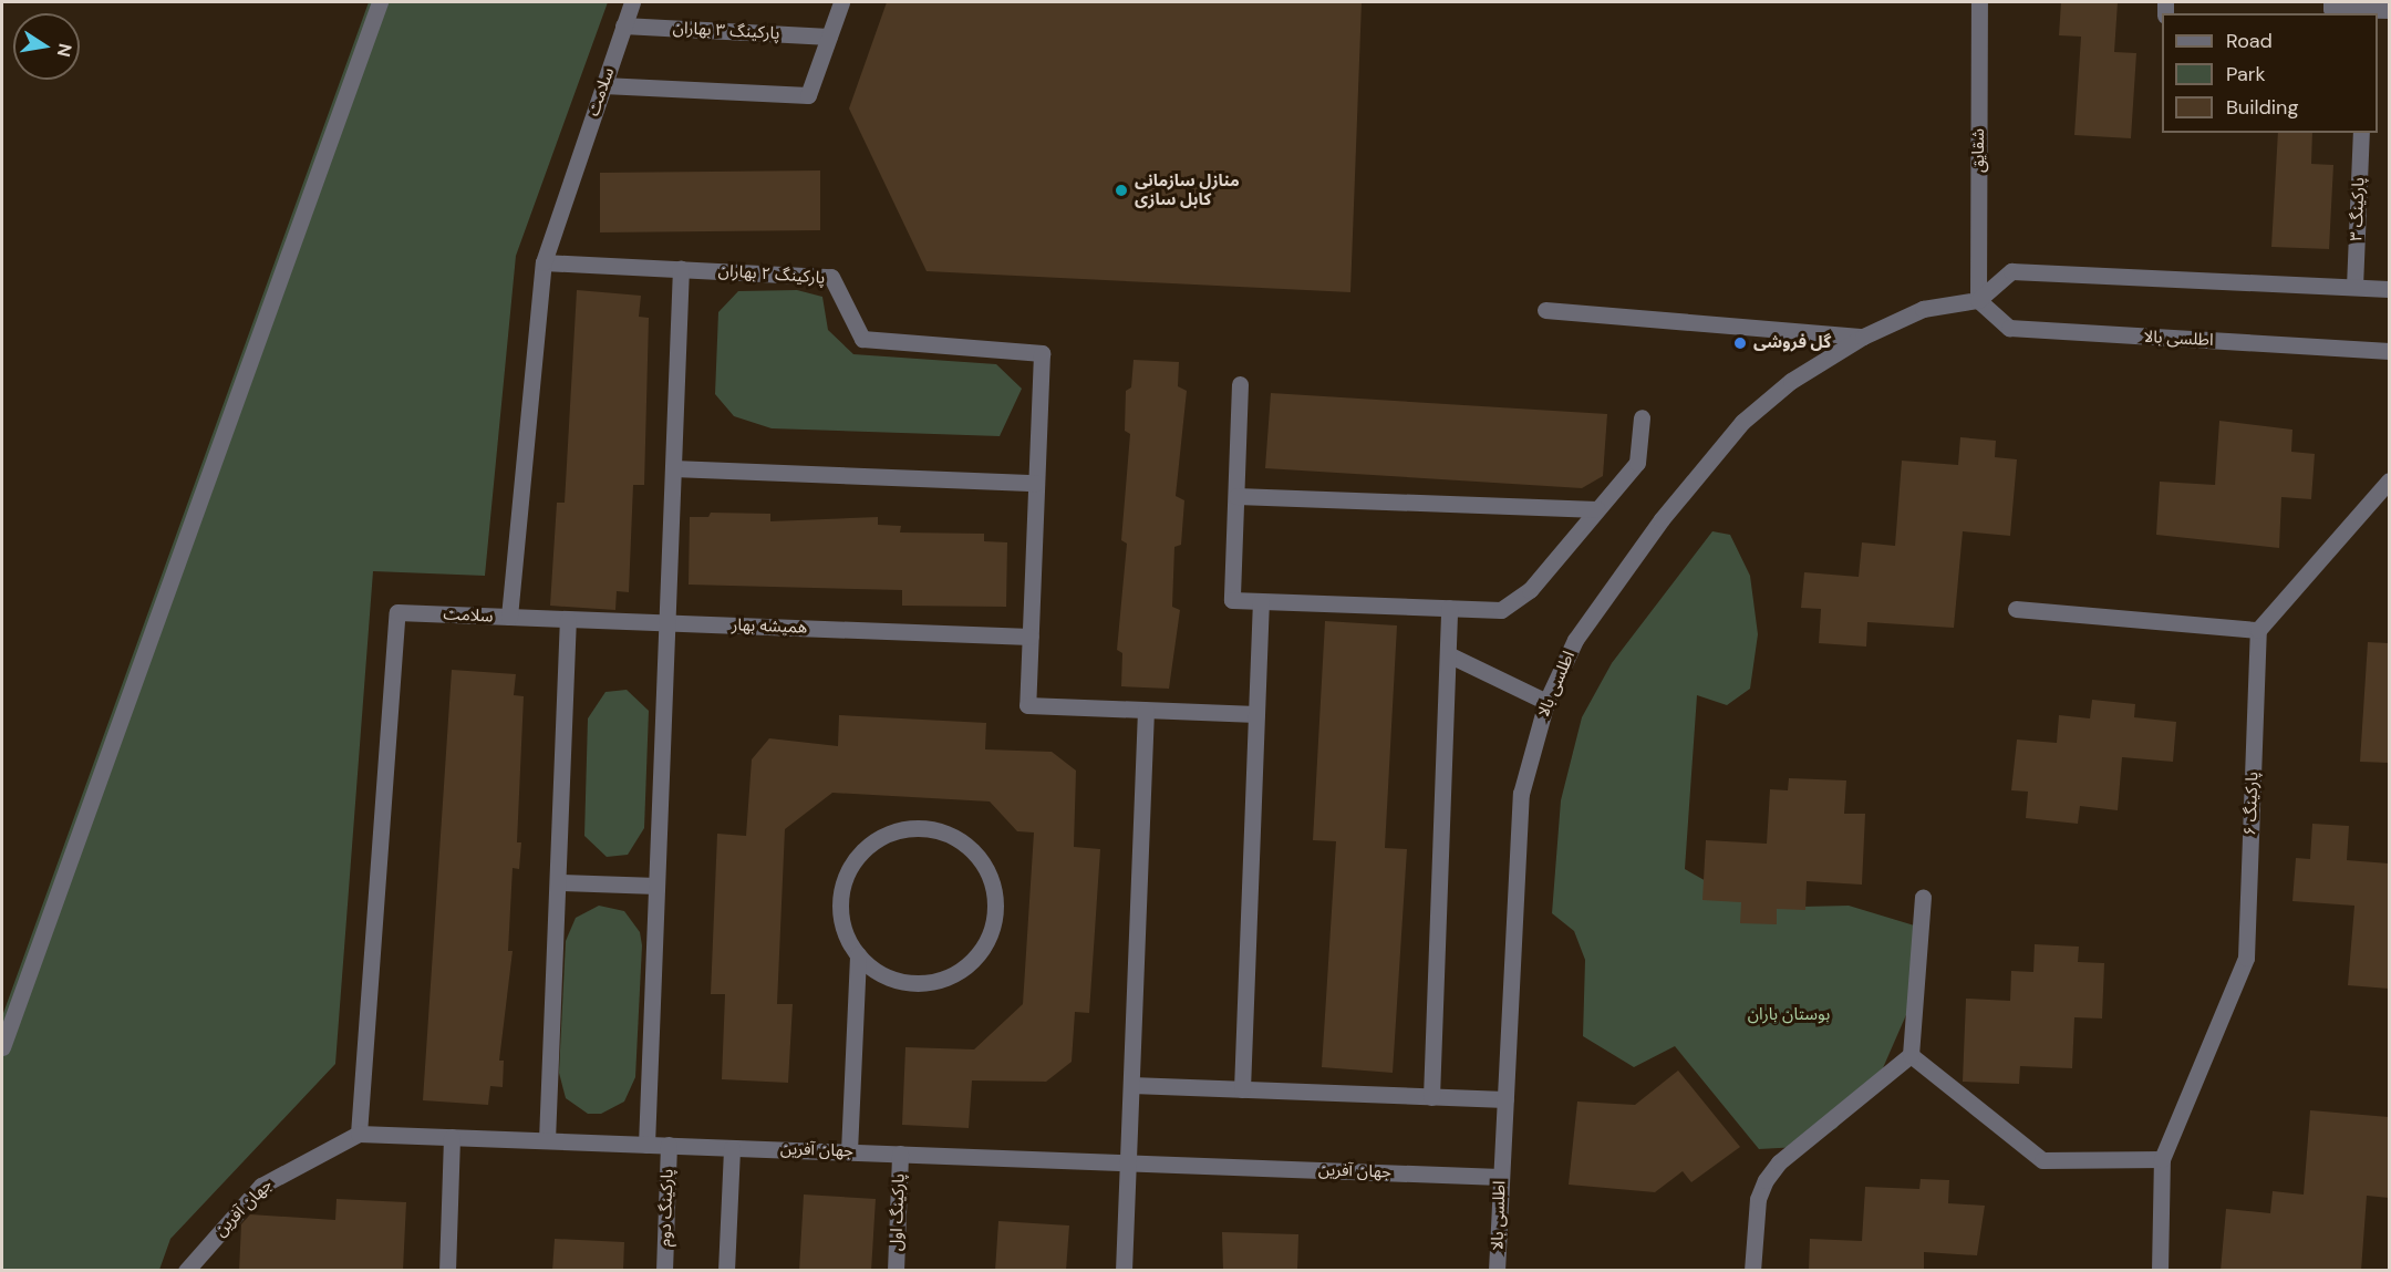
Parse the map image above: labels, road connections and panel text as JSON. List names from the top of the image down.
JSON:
{
  "streets": {
    "street": [
      "پارکینگ ۳ بهاران",
      "سلامت",
      "شقایق",
      "پارکینگ ۳",
      "پارکینگ ۲ بهاران",
      "اطلسی بالا",
      "همیشه بهار",
      "پارکینگ ۶",
      "جهان آفرین",
      "پارکینگ دوم",
      "پارکینگ اول"
    ]
  },
  "crossings": [
    ["پارکینگ ۳ بهاران", "سلامت"],
    ["سلامت", "پارکینگ ۲ بهاران"],
    ["سلامت", "همیشه بهار"],
    ["سلامت", "جهان آفرین"],
    ["شقایق", "اطلسی بالا"],
    ["اطلسی بالا", "جهان آفرین"],
    ["جهان آفرین", "پارکینگ دوم"],
    ["جهان آفرین", "پارکینگ اول"]
  ],
  "parks": ["بوستان باران"],
  "places": ["منازل سازمانی کابل سازی", "گل فروشی"],
  "legend": ["Road", "Park", "Building"],
  "north": "right"
}
